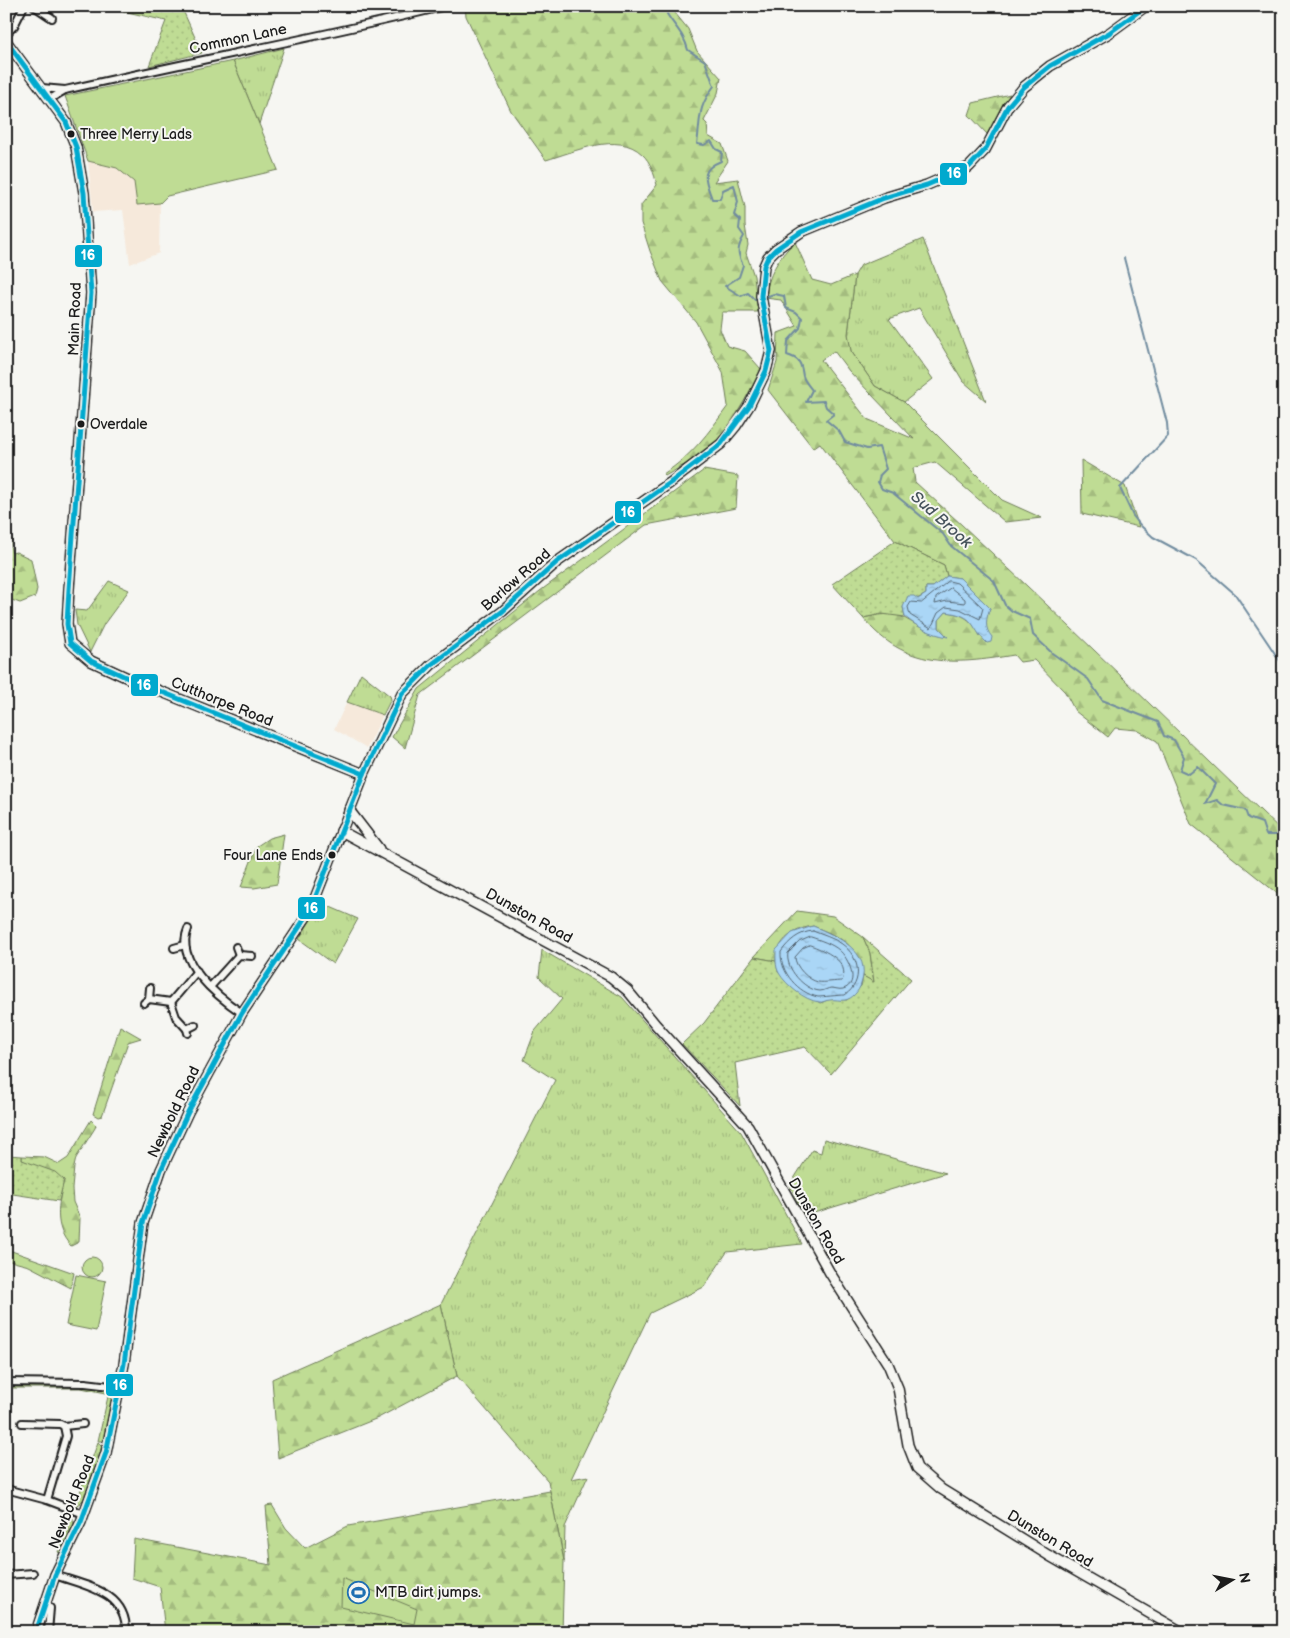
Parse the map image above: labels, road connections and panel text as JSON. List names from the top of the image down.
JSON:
{
  "streets": {
    "main road": [
      "Main Road",
      "Barlow Road",
      "Cutthorpe Road",
      "Dunston Road",
      "Newbold Road"
    ],
    "street": ["Common Lane"]
  },
  "crossings": [
    ["Common Lane", "Main Road"],
    ["Main Road", "Cutthorpe Road"],
    ["Barlow Road", "Cutthorpe Road"],
    ["Barlow Road", "Newbold Road"],
    ["Cutthorpe Road", "Newbold Road"],
    ["Dunston Road", "Newbold Road"]
  ],
  "water": ["Sud Brook"],
  "places": {
    "other": ["Three Merry Lads", "Overdale", "Four Lane Ends"],
    "sports": ["MTB dirt jumps."]
  },
  "lines": ["transit line 16"],
  "north": "right"
}
